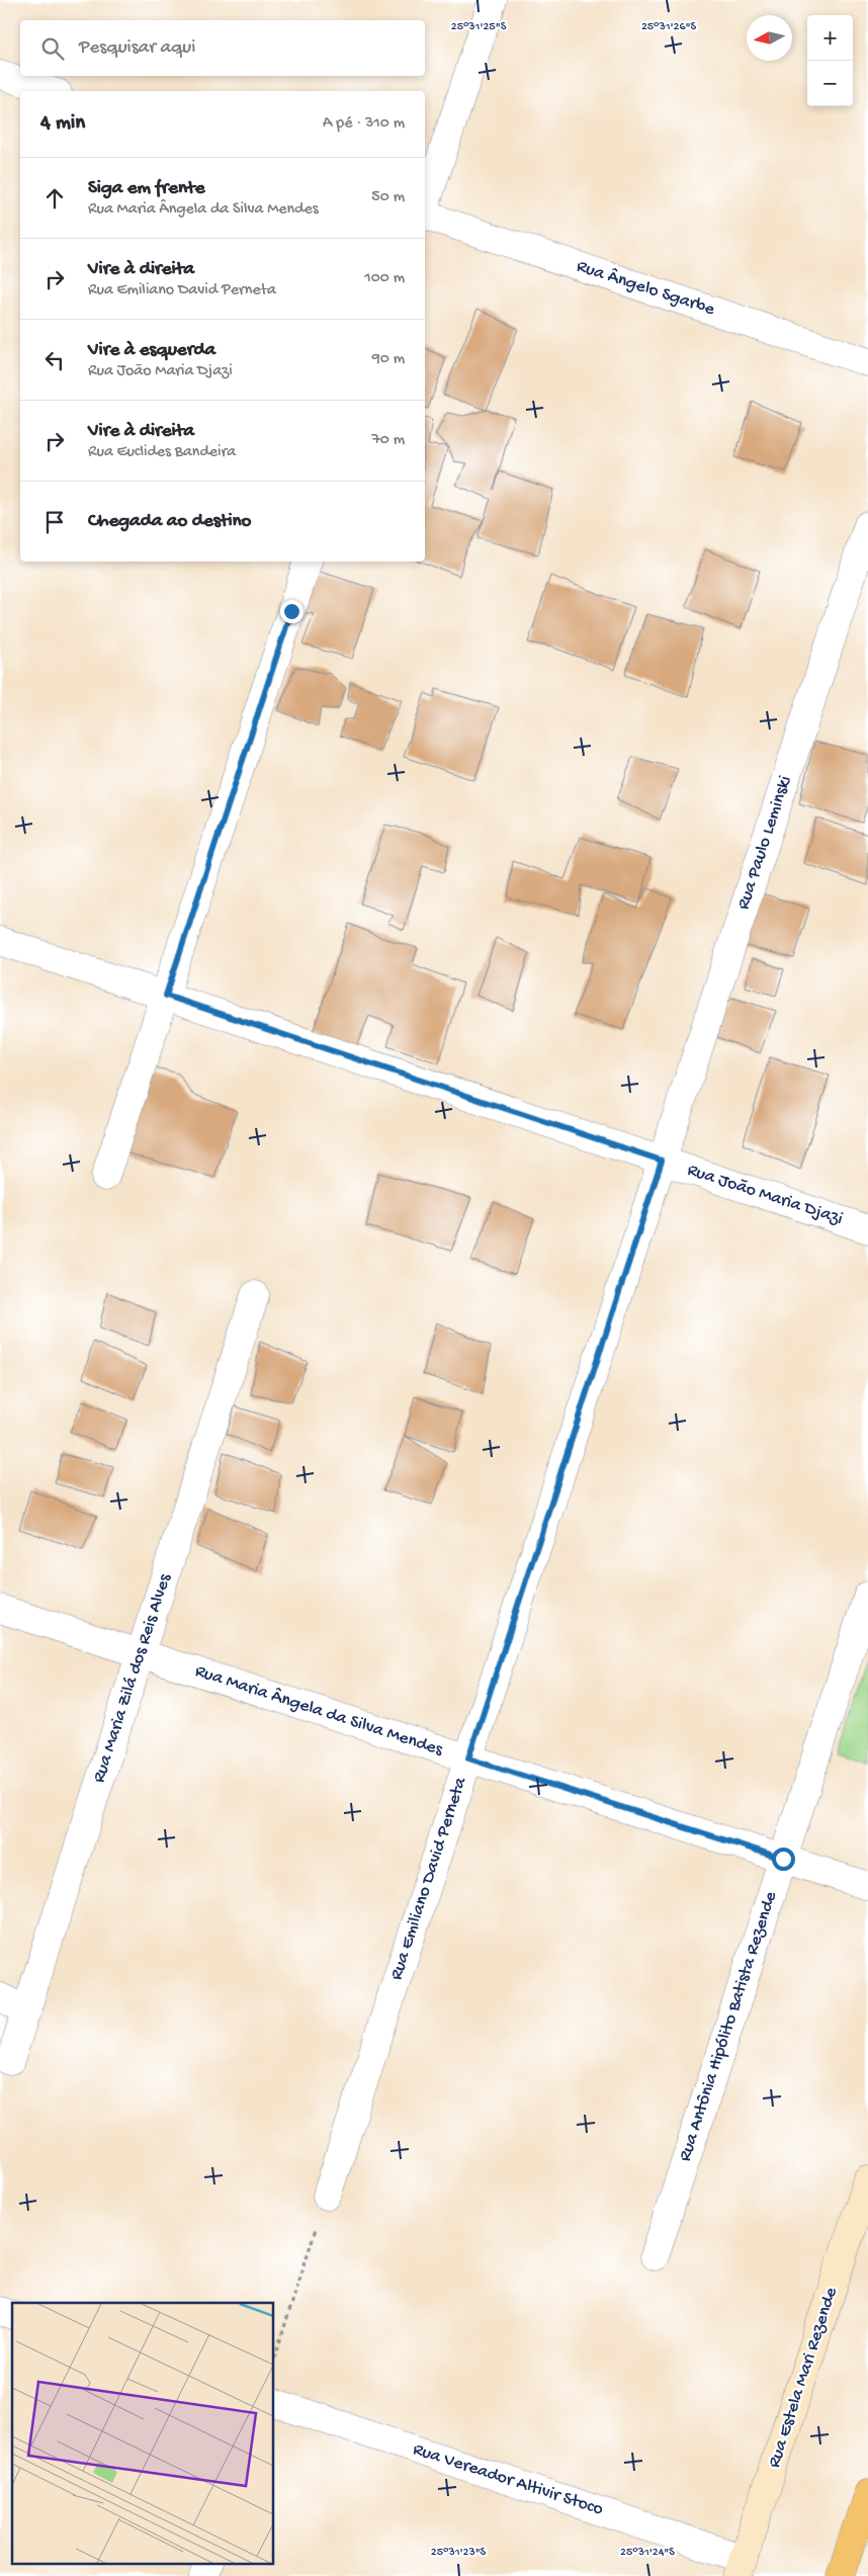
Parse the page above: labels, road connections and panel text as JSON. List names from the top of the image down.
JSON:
{
  "streets": {
    "street": [
      "Rua Ângelo Sgarbe",
      "Rua Paulo Leminski",
      "Rua João Maria Djazi",
      "Rua Maria Zilá dos Reis Alves",
      "Rua Maria Ângela da Silva Mendes",
      "Rua Emiliano David Perneta",
      "Rua Antônia Hipólito Batista Rezende",
      "Rua Estela Mari Rezende",
      "Rua Vereador Altivir Stoco"
    ]
  },
  "crossings": [
    ["Rua Paulo Leminski", "Rua João Maria Djazi"],
    ["Rua Paulo Leminski", "Rua Emiliano David Perneta"],
    ["Rua João Maria Djazi", "Rua Emiliano David Perneta"],
    ["Rua Maria Zilá dos Reis Alves", "Rua Maria Ângela da Silva Mendes"],
    ["Rua Maria Ângela da Silva Mendes", "Rua Emiliano David Perneta"],
    ["Rua Maria Ângela da Silva Mendes", "Rua Antônia Hipólito Batista Rezende"],
    ["Rua Estela Mari Rezende", "Rua Vereador Altivir Stoco"]
  ],
  "north": "left",
  "page": {
    "map_buttons": ["+", "−"],
    "search": "Pesquisar aqui",
    "heading": ["4 min", "A pé · 310 m"],
    "list": [
      ["Siga em frente", "Rua Maria Ângela da Silva Mendes", "50 m"],
      ["Vire à direita", "Rua Emiliano David Perneta", "100 m"],
      ["Vire à esquerda", "Rua João Maria Djazi", "90 m"],
      ["Vire à direita", "Rua Euclides Bandeira", "70 m"],
      "Chegada ao destino"
    ]
  },
  "coordinates": [
    "25°31'25\"S",
    "25°31'26\"S",
    "25°31'23\"S",
    "25°31'24\"S"
  ]
}
